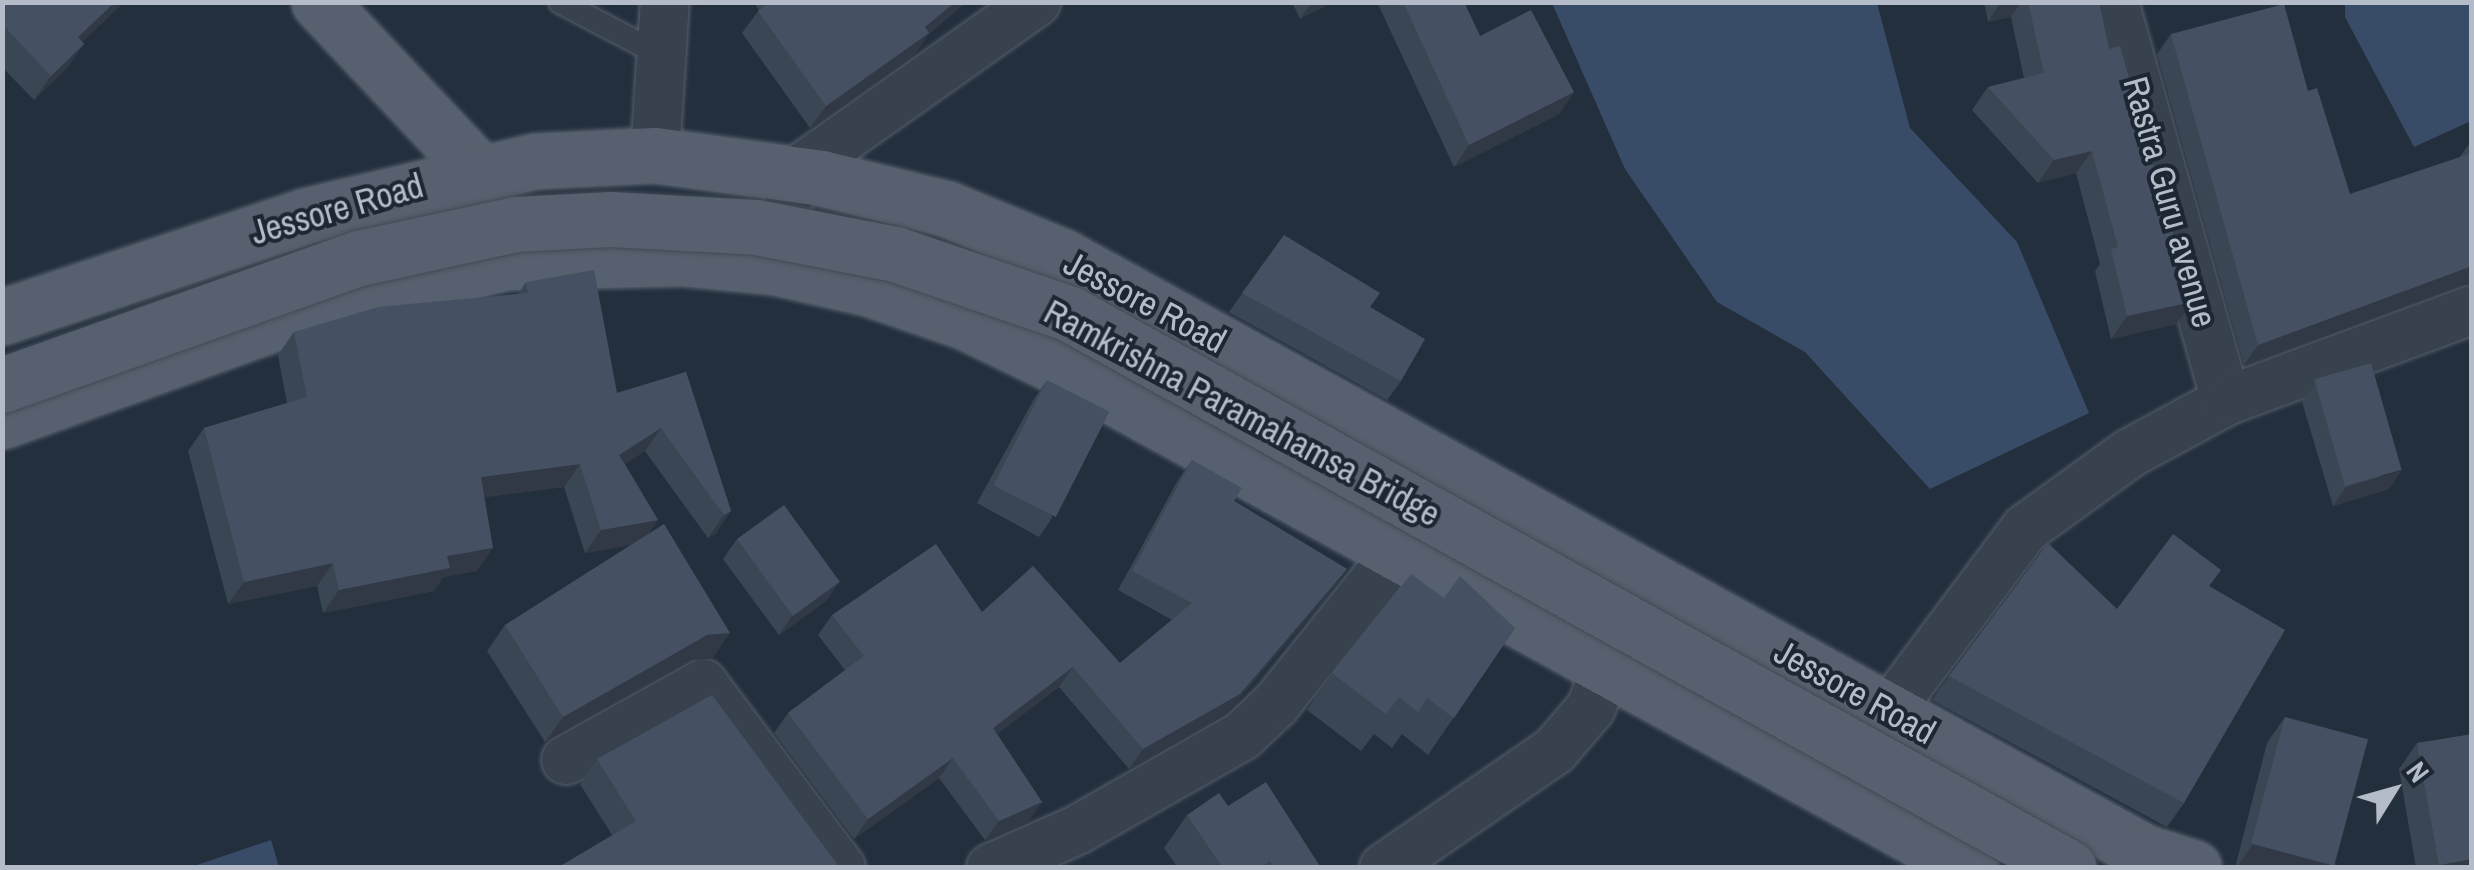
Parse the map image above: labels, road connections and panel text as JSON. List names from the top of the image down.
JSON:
{
  "streets": {
    "main road": ["Jessore Road", "Ramkrishna Paramahamsa Bridge"],
    "street": ["Rastra Guru avenue"]
  },
  "north": "top right"
}
